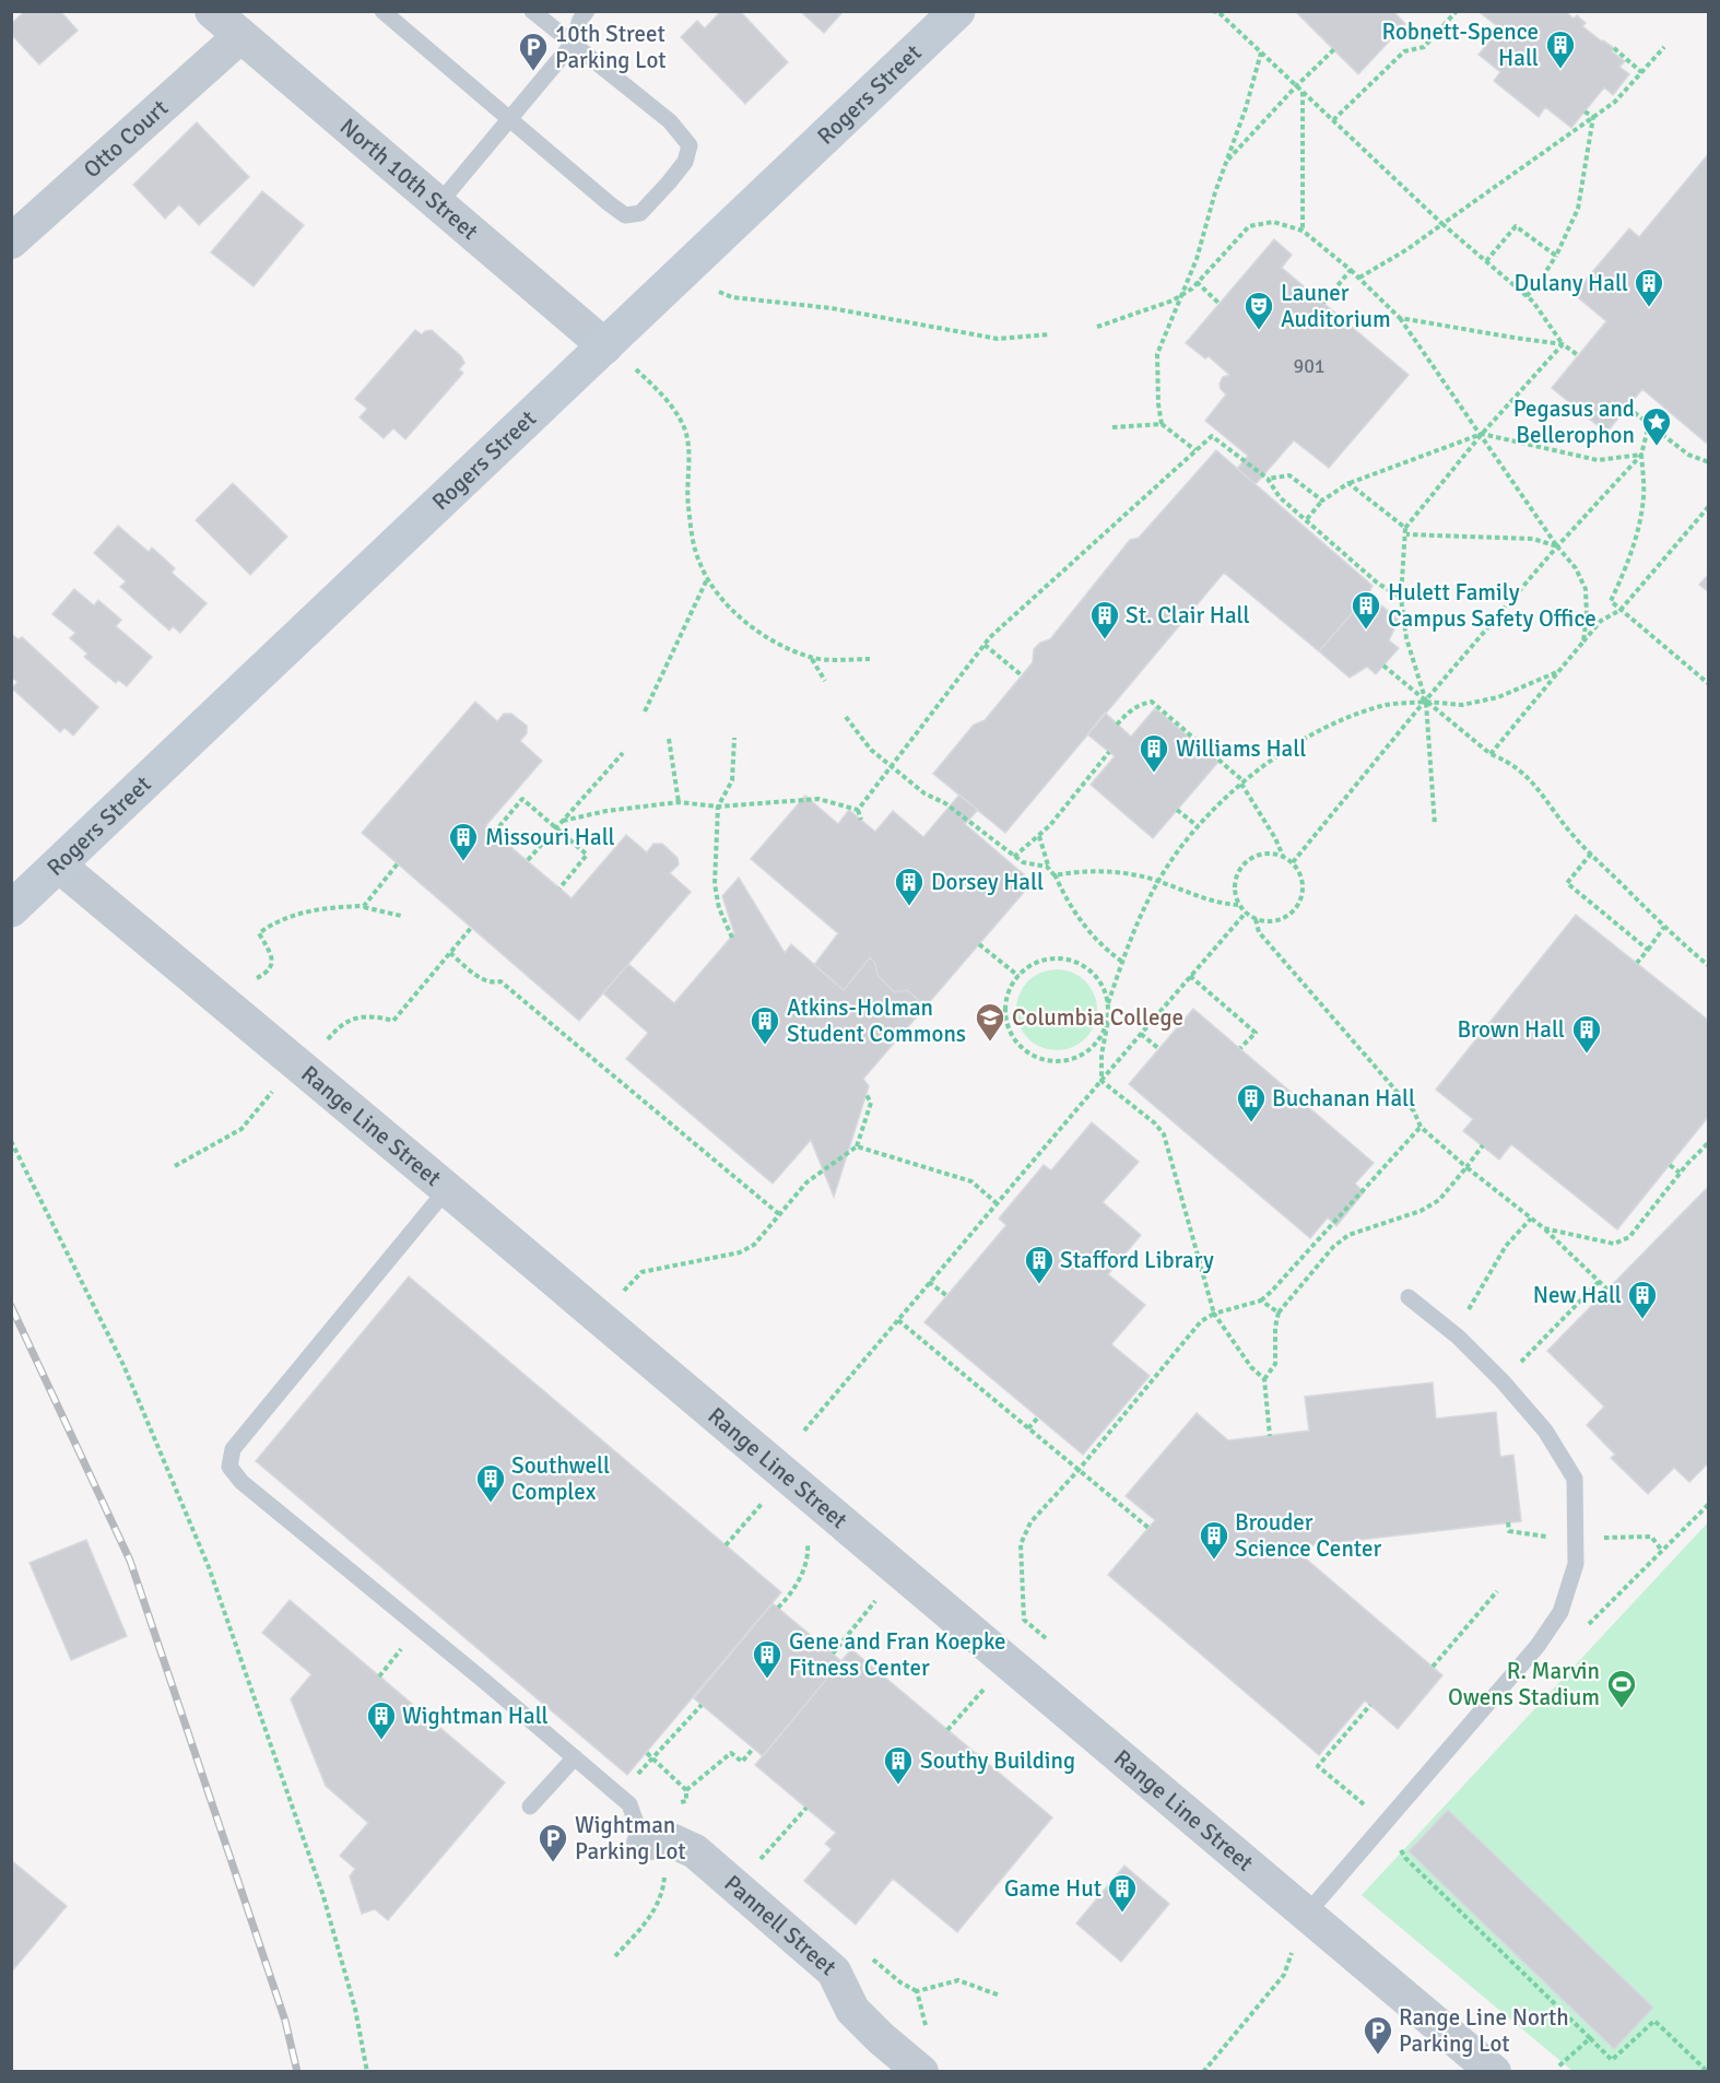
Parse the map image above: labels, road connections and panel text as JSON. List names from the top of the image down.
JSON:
{
  "streets": {
    "street": [
      "Rogers Street",
      "Otto Court",
      "North 10th Street",
      "Range Line Street",
      "Pannell Street"
    ]
  },
  "crossings": [
    ["Rogers Street", "North 10th Street"],
    ["Rogers Street", "Range Line Street"],
    ["Otto Court", "North 10th Street"]
  ],
  "places": {
    "building": [
      "Robnett-Spence Hall",
      "Dulany Hall",
      "Hulett Family Campus Safety Office",
      "St. Clair Hall",
      "Williams Hall",
      "Missouri Hall",
      "Dorsey Hall",
      "Atkins-Holman Student Commons",
      "Brown Hall",
      "Buchanan Hall",
      "Stafford Library",
      "New Hall",
      "Southwell Complex",
      "Brouder Science Center",
      "Gene and Fran Koepke Fitness Center",
      "Wightman Hall",
      "Southy Building",
      "Game Hut"
    ],
    "parking": ["10th Street Parking Lot", "Wightman Parking Lot", "Range Line North Parking Lot"],
    "theatre": ["Launer Auditorium"],
    "place": ["Pegasus and Bellerophon"],
    "school or university": ["Columbia College"],
    "sports": ["R. Marvin Owens Stadium"]
  },
  "house_numbers": ["901"]
}
